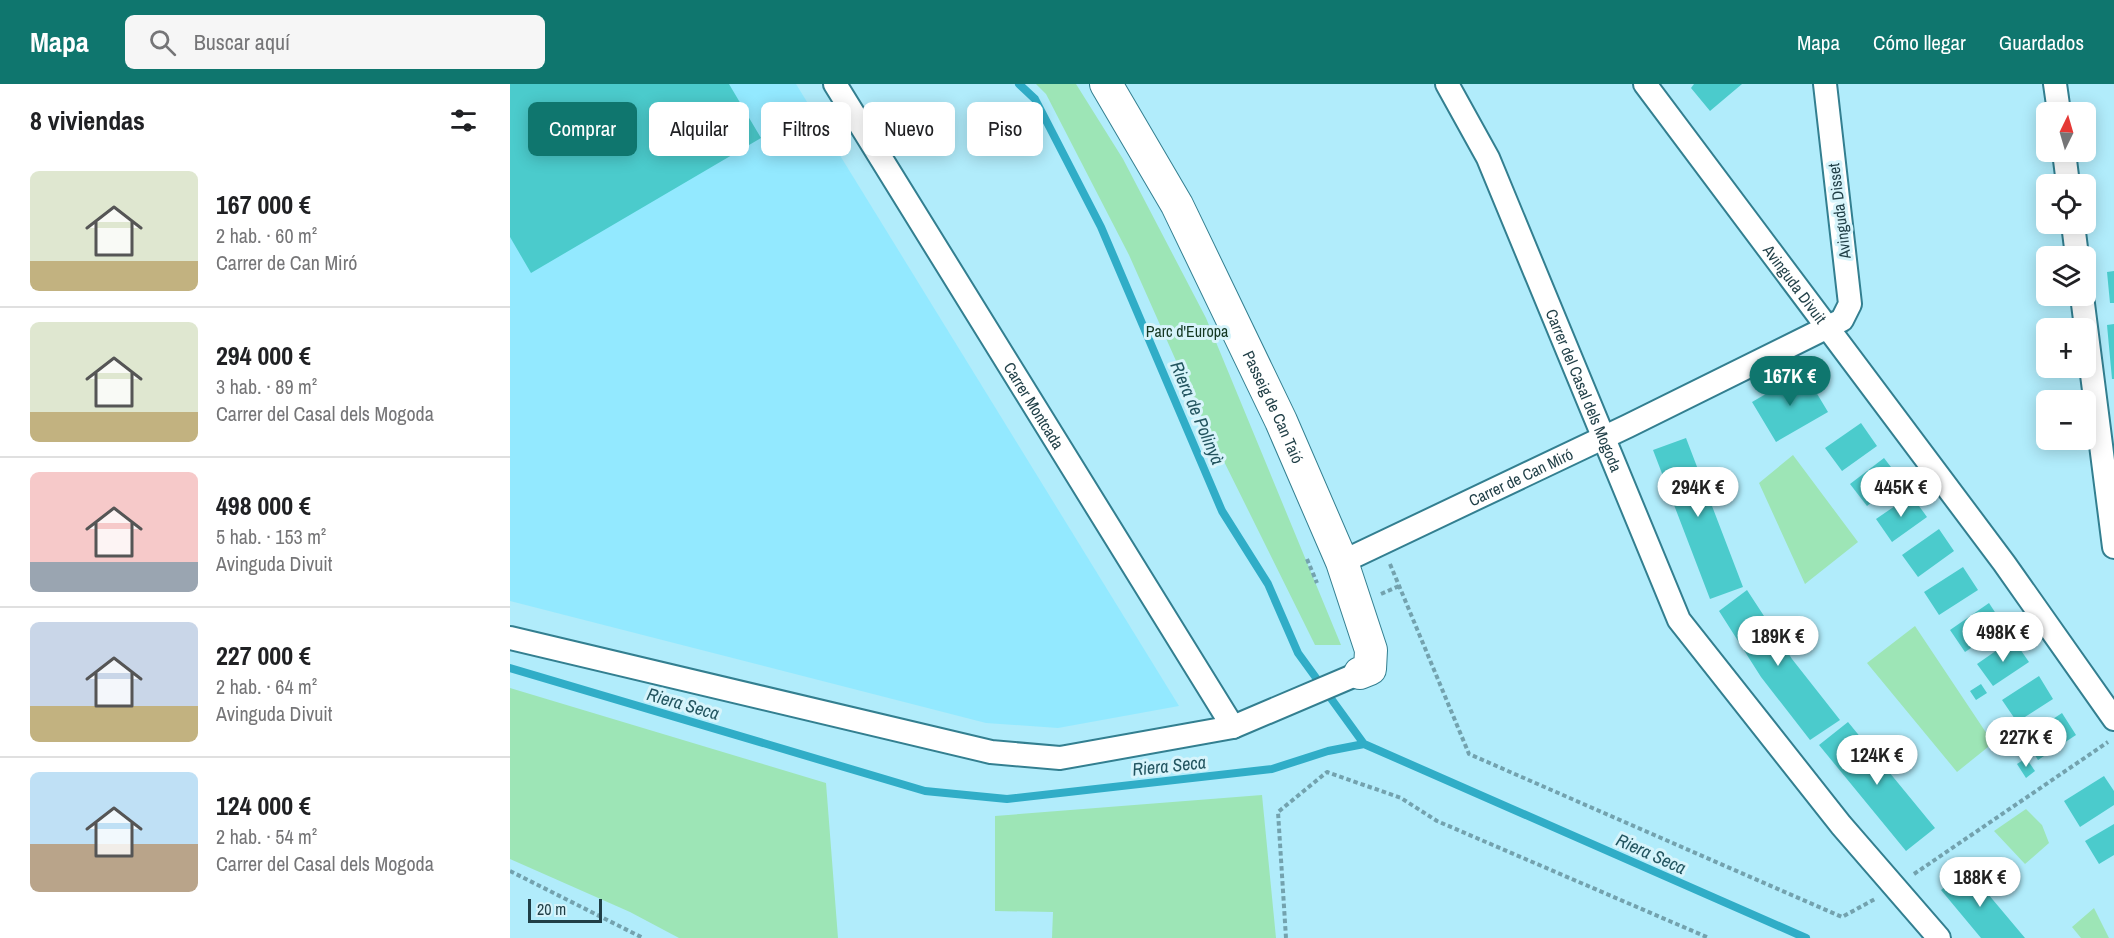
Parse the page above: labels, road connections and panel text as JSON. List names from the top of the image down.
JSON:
{
  "streets": {
    "main road": ["Passeig de Can Taió"],
    "street": [
      "Avinguda Disset",
      "Avinguda Divuit",
      "Carrer del Casal dels Mogoda",
      "Carrer Montcada",
      "Carrer de Can Miró"
    ]
  },
  "crossings": [
    ["Avinguda Disset", "Avinguda Divuit"],
    ["Avinguda Disset", "Carrer de Can Miró"],
    ["Avinguda Divuit", "Carrer de Can Miró"],
    ["Carrer del Casal dels Mogoda", "Carrer de Can Miró"],
    ["Passeig de Can Taió", "Carrer de Can Miró"]
  ],
  "water": ["Riera de Polinyà", "Riera Seca"],
  "parks": ["Parc d'Europa"],
  "scale_bar": "20 m",
  "north": "top",
  "page": {
    "header": "Mapa",
    "search": "Buscar aquí",
    "nav": ["Mapa", "Cómo llegar", "Guardados"],
    "heading": "8 viviendas",
    "map_buttons": ["+", "−"],
    "chip": [
      "Comprar",
      "Alquilar",
      "Filtros",
      "Nuevo",
      "Piso"
    ],
    "list": [
      {
        "name": "167 000 €",
        "note": "2 hab. · 60 m² · Carrer de Can Miró"
      },
      {
        "name": "294 000 €",
        "note": "3 hab. · 89 m² · Carrer del Casal dels Mogoda"
      },
      {
        "name": "498 000 €",
        "note": "5 hab. · 153 m² · Avinguda Divuit"
      },
      {
        "name": "227 000 €",
        "note": "2 hab. · 64 m² · Avinguda Divuit"
      },
      {
        "name": "124 000 €",
        "note": "2 hab. · 54 m² · Carrer del Casal dels Mogoda"
      }
    ],
    "price": [
      "167K €",
      "294K €",
      "445K €",
      "498K €",
      "189K €",
      "227K €",
      "124K €",
      "188K €"
    ],
    "scale": "20 m"
  }
}
